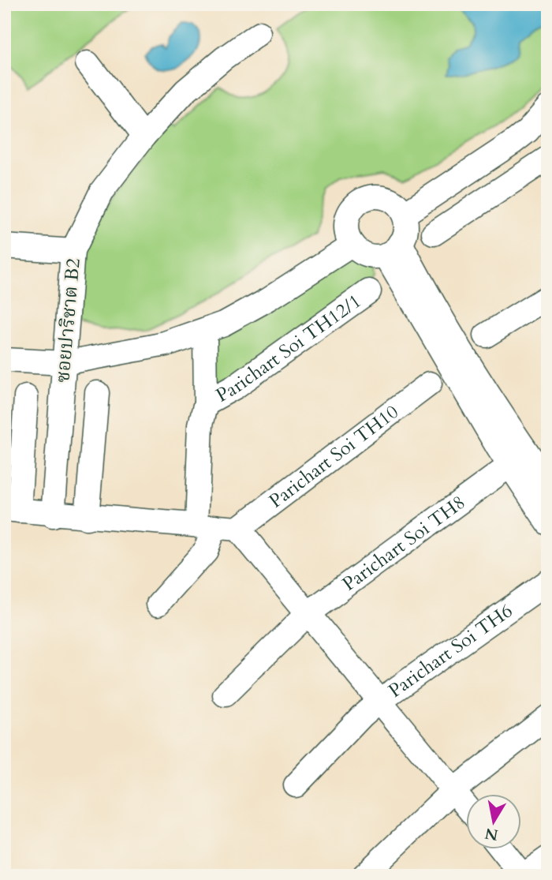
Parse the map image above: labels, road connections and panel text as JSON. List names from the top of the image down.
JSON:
{
  "streets": {
    "street": [
      "ซอยปาริชาต B2",
      "Parichart Soi TH12/1",
      "Parichart Soi TH10",
      "Parichart Soi TH8",
      "Parichart Soi TH6"
    ]
  },
  "north": "bottom"
}
